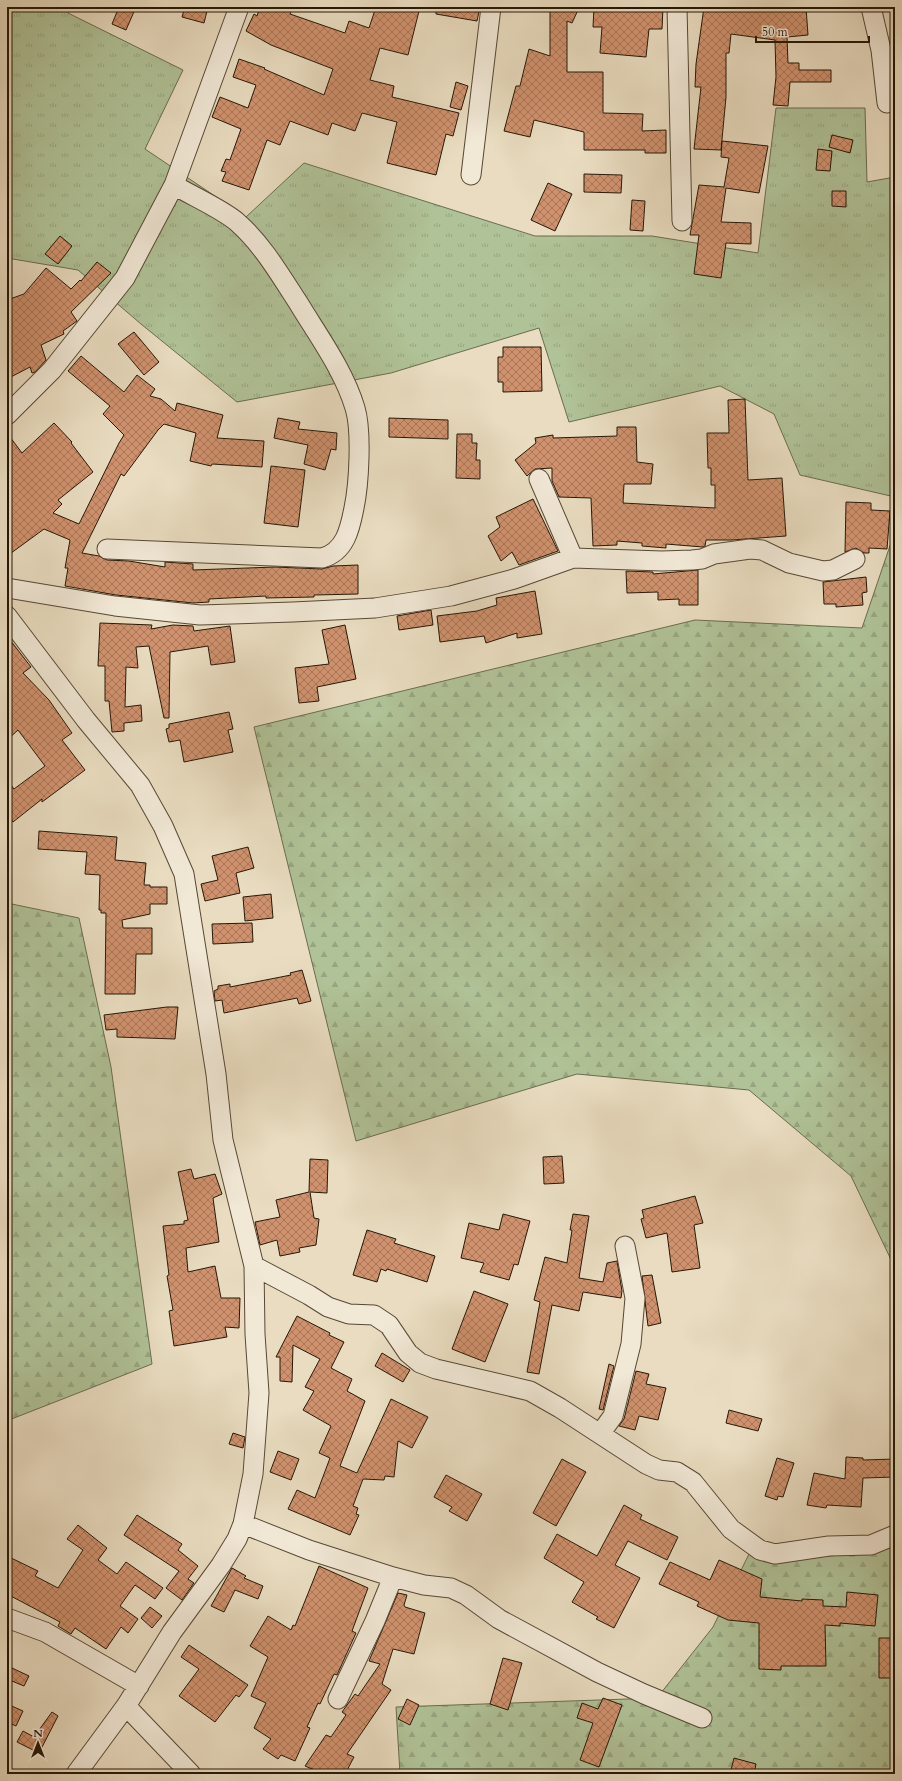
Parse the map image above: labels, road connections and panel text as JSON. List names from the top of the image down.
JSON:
{
  "scale_bar": "50 m",
  "north": "top"
}
